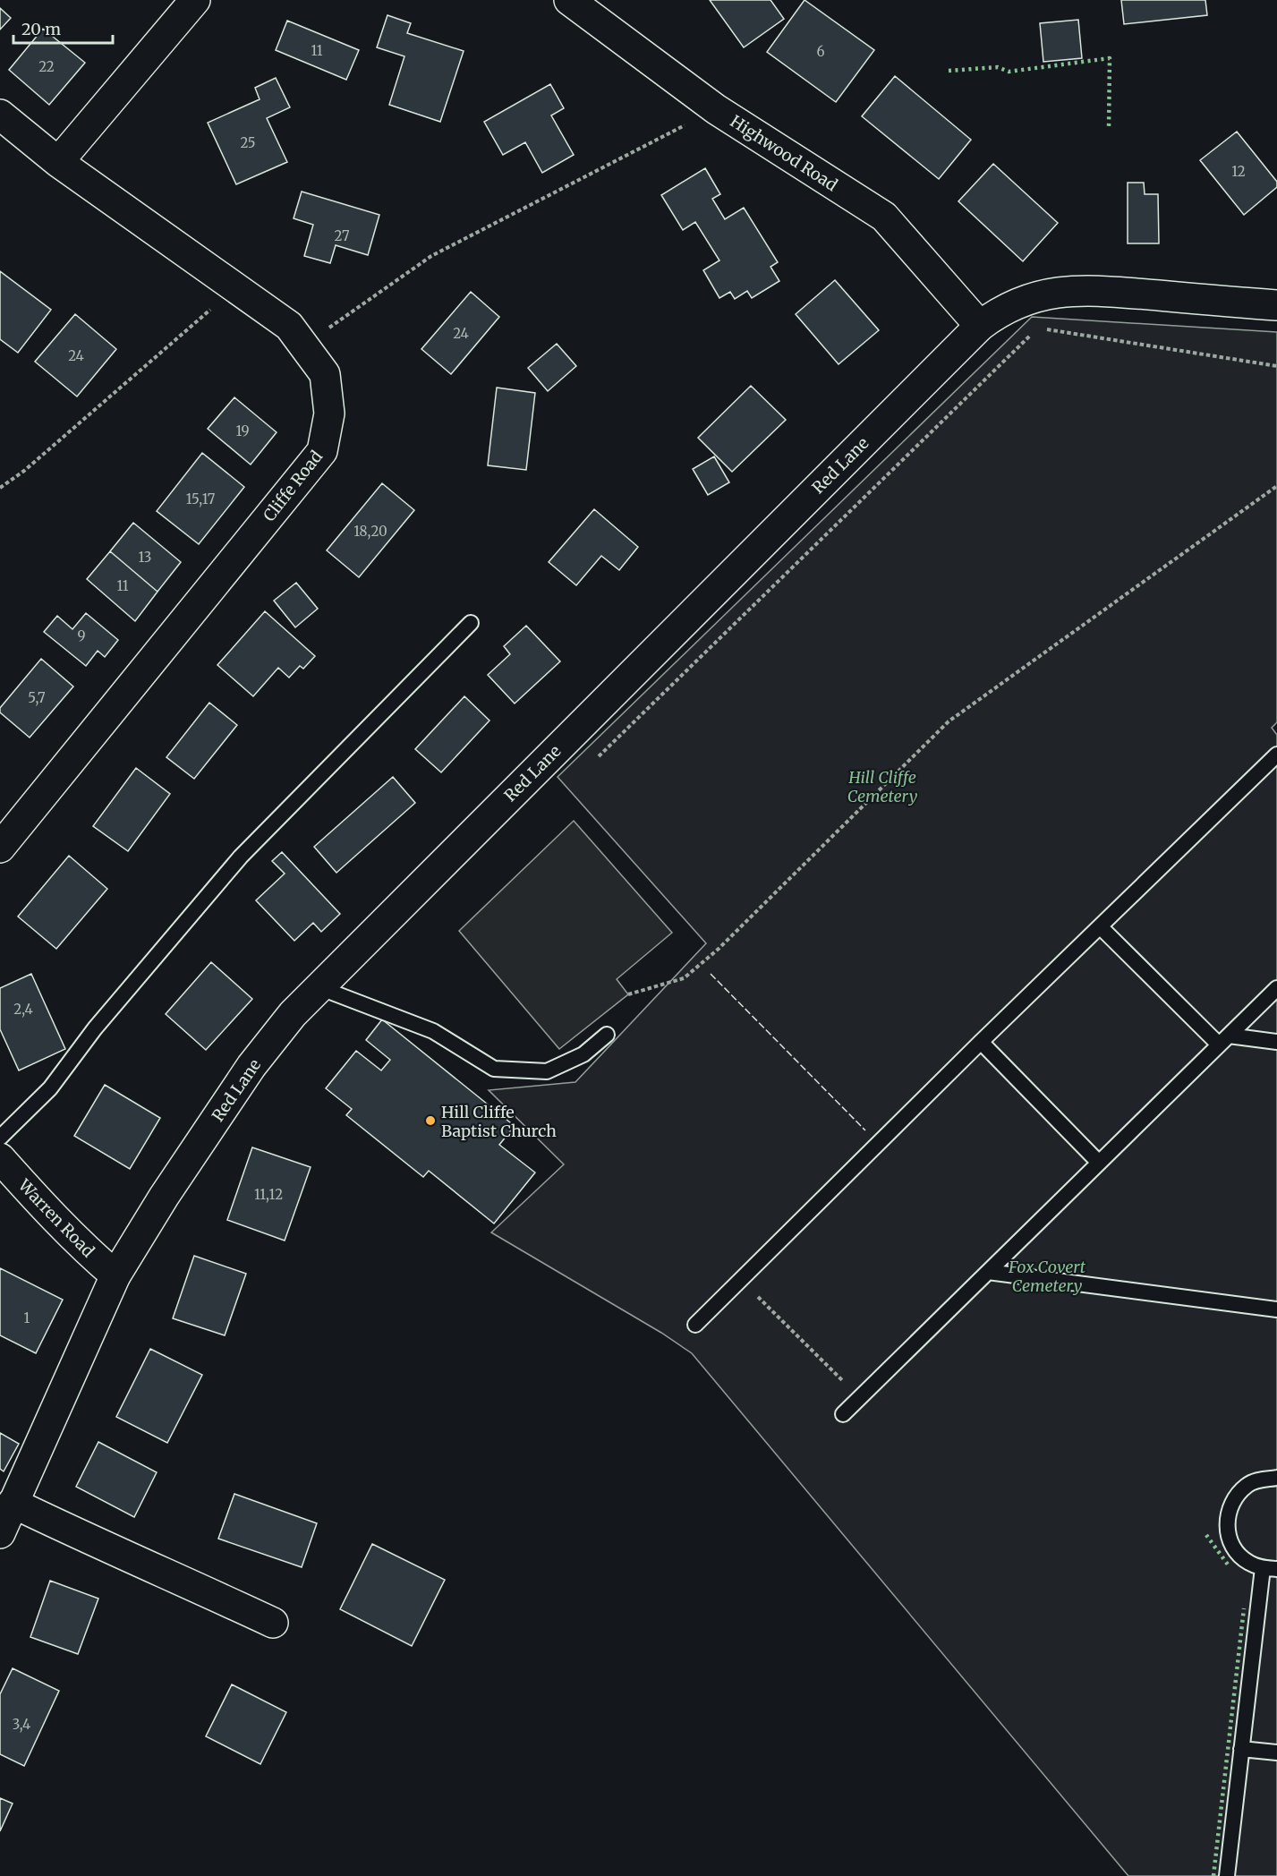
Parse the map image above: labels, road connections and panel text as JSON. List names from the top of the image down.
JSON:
{
  "streets": {
    "street": [
      "Highwood Road",
      "Red Lane",
      "Cliffe Road",
      "Warren Road"
    ]
  },
  "crossings": [
    ["Highwood Road", "Red Lane"],
    ["Red Lane", "Warren Road"]
  ],
  "parks": ["Hill Cliffe Cemetery", "Fox Covert Cemetery"],
  "places": ["Hill Cliffe Baptist Church"],
  "house_numbers": [
    "11",
    "6",
    "22",
    "25",
    "12",
    "27",
    "24",
    "24",
    "19",
    "15,17",
    "18,20",
    "13",
    "11",
    "9",
    "5,7",
    "2,4",
    "11,12",
    "1",
    "3,4"
  ],
  "scale_bar": "20 m"
}
